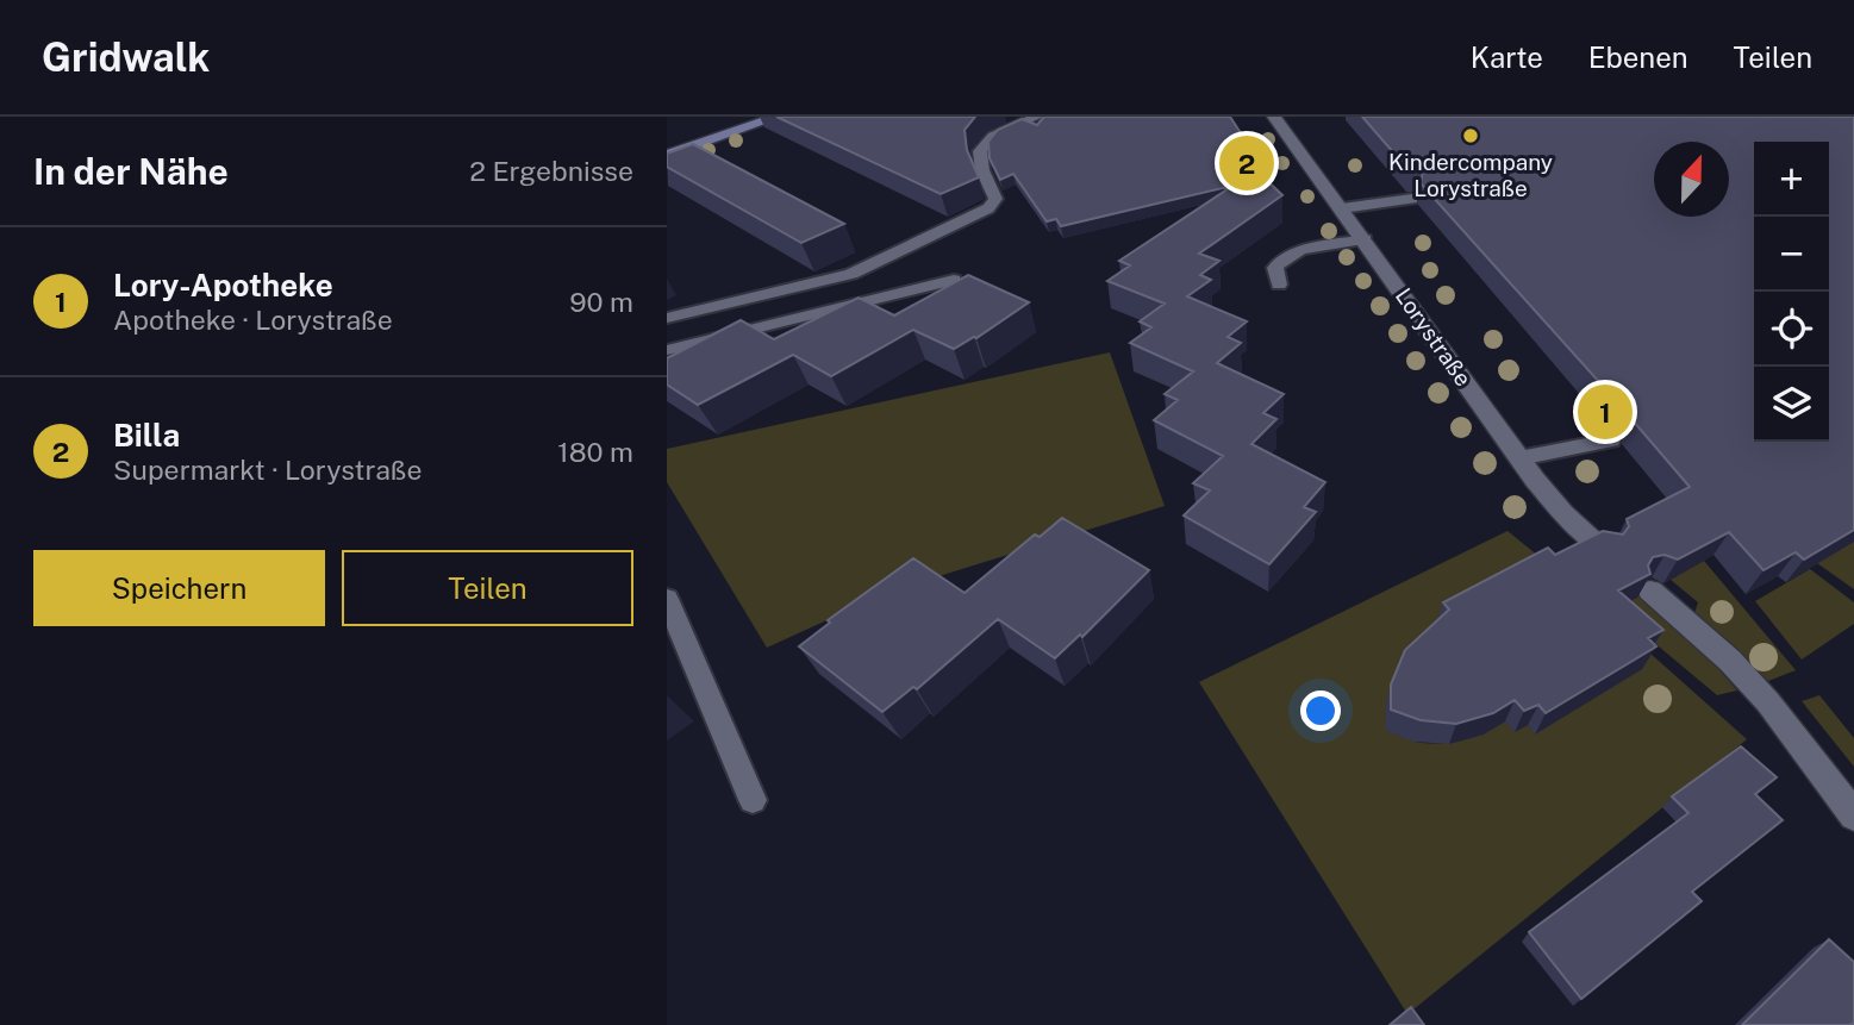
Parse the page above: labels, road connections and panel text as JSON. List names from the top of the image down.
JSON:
{
  "streets": {
    "street": ["Lorystraße"]
  },
  "places": ["Kindercompany Lorystraße"],
  "north": "top",
  "page": {
    "header": "Gridwalk",
    "nav": ["Karte", "Ebenen", "Teilen"],
    "heading": ["In der Nähe", "2 Ergebnisse"],
    "pins": ["2", "1"],
    "map_buttons": ["+", "−"],
    "list": [
      {
        "mark": "1",
        "name": "Lory-Apotheke",
        "note": "Apotheke · Lorystraße",
        "value": "90 m"
      },
      {
        "mark": "2",
        "name": "Billa",
        "note": "Supermarkt · Lorystraße",
        "value": "180 m"
      }
    ],
    "buttons": ["Speichern", "Teilen"]
  }
}
